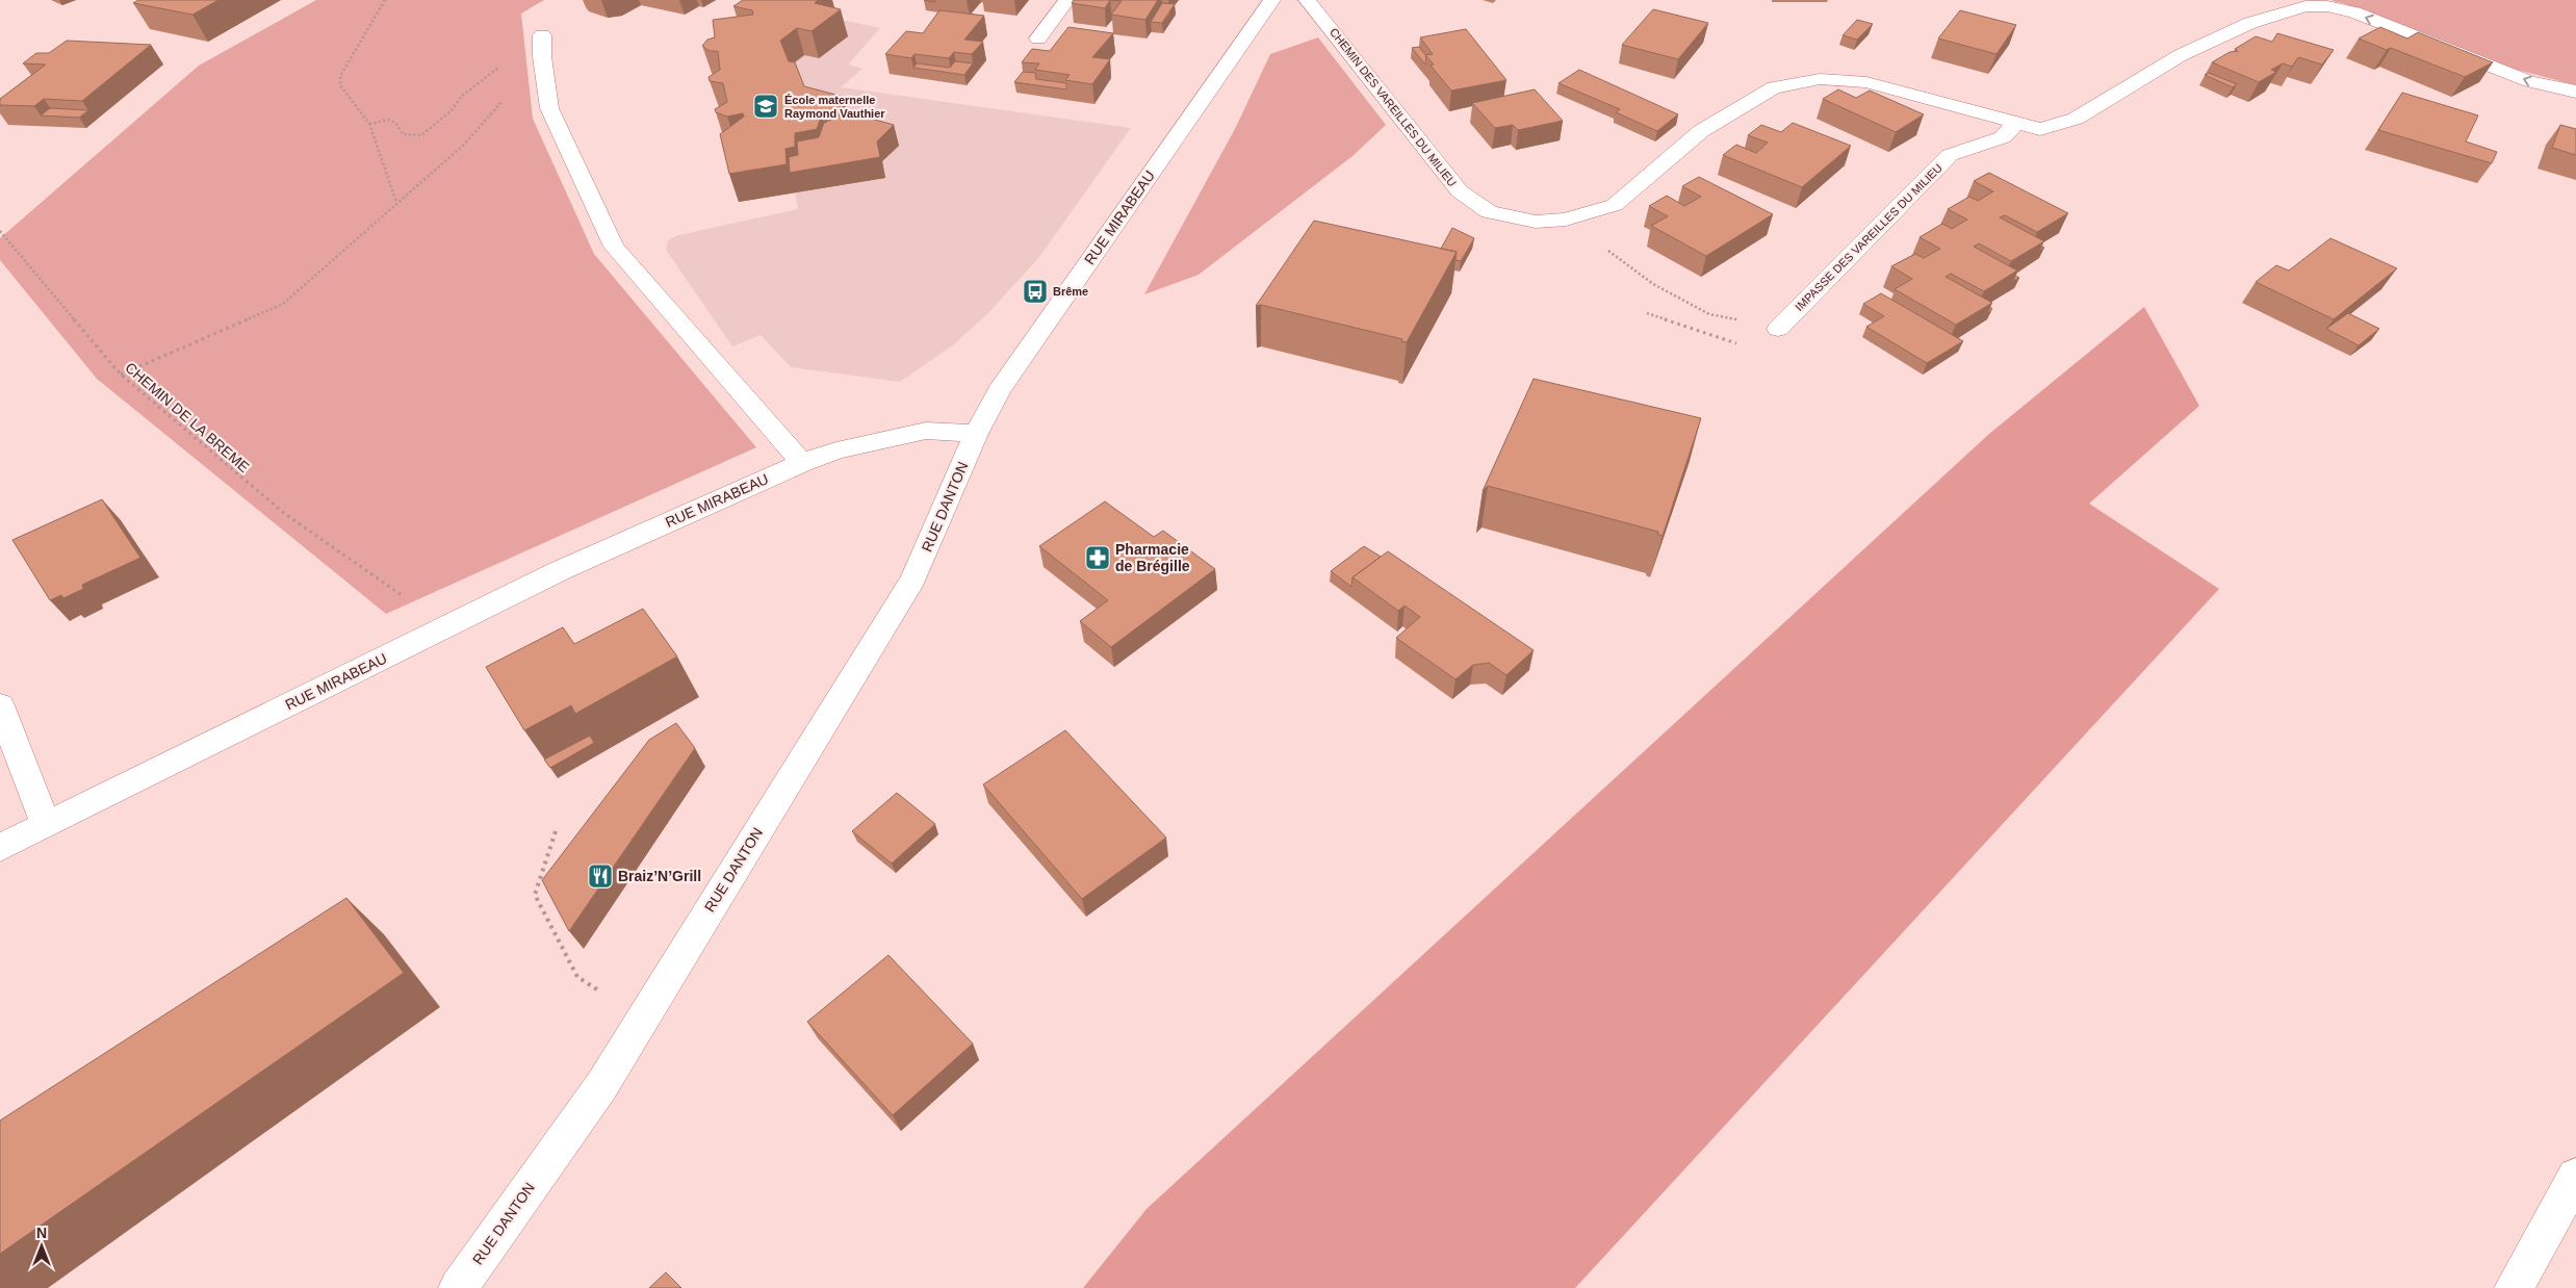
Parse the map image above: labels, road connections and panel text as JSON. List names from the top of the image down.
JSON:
{
  "streets": {
    "street": [
      "CHEMIN DES VAREILLES DU MILIEU",
      "RUE MIRABEAU",
      "IMPASSE DES VAREILLES DU MILIEU",
      "RUE DANTON"
    ],
    "path": ["CHEMIN DE LA BREME"]
  },
  "crossings": [
    ["CHEMIN DES VAREILLES DU MILIEU", "IMPASSE DES VAREILLES DU MILIEU"],
    ["RUE MIRABEAU", "RUE DANTON"]
  ],
  "one_way": ["CHEMIN DES VAREILLES DU MILIEU"],
  "places": {
    "school or university": ["École maternelle Raymond Vauthier"],
    "bus stop": ["Brême"],
    "pharmacy": ["Pharmacie de Brégille"],
    "restaurant": ["Braiz’N’Grill"]
  },
  "north": "top"
}
